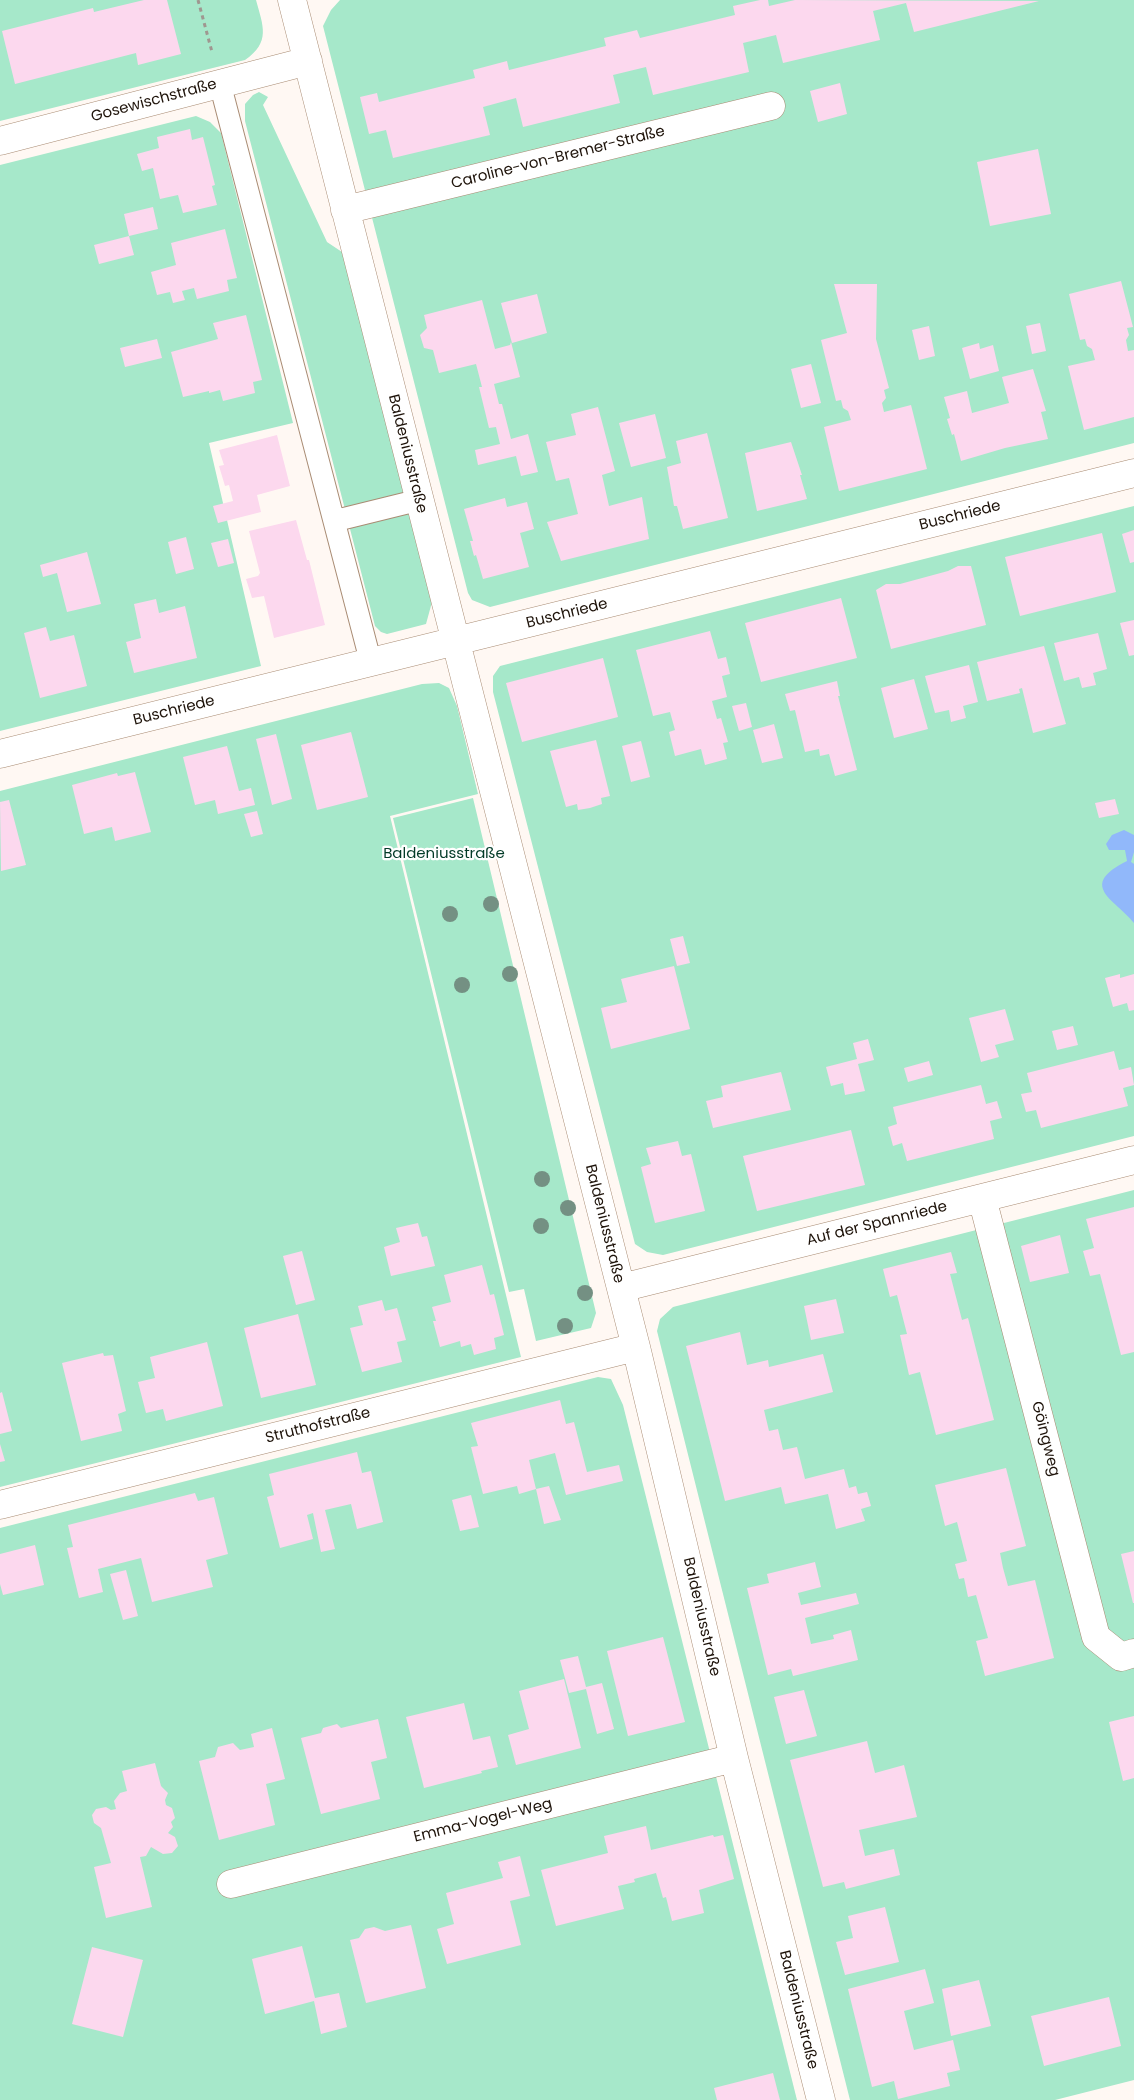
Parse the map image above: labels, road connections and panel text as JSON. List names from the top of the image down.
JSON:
{
  "streets": {
    "street": [
      "Gosewischstraße",
      "Caroline-von-Bremer-Straße",
      "Baldeniusstraße",
      "Buschriede",
      "Auf der Spannriede",
      "Struthofstraße",
      "Göingweg",
      "Emma-Vogel-Weg"
    ]
  },
  "crossings": [
    ["Gosewischstraße", "Baldeniusstraße"],
    ["Caroline-von-Bremer-Straße", "Baldeniusstraße"],
    ["Baldeniusstraße", "Buschriede"],
    ["Baldeniusstraße", "Auf der Spannriede"],
    ["Baldeniusstraße", "Struthofstraße"],
    ["Baldeniusstraße", "Emma-Vogel-Weg"],
    ["Auf der Spannriede", "Göingweg"]
  ],
  "parks": ["Baldeniusstraße"]
}
